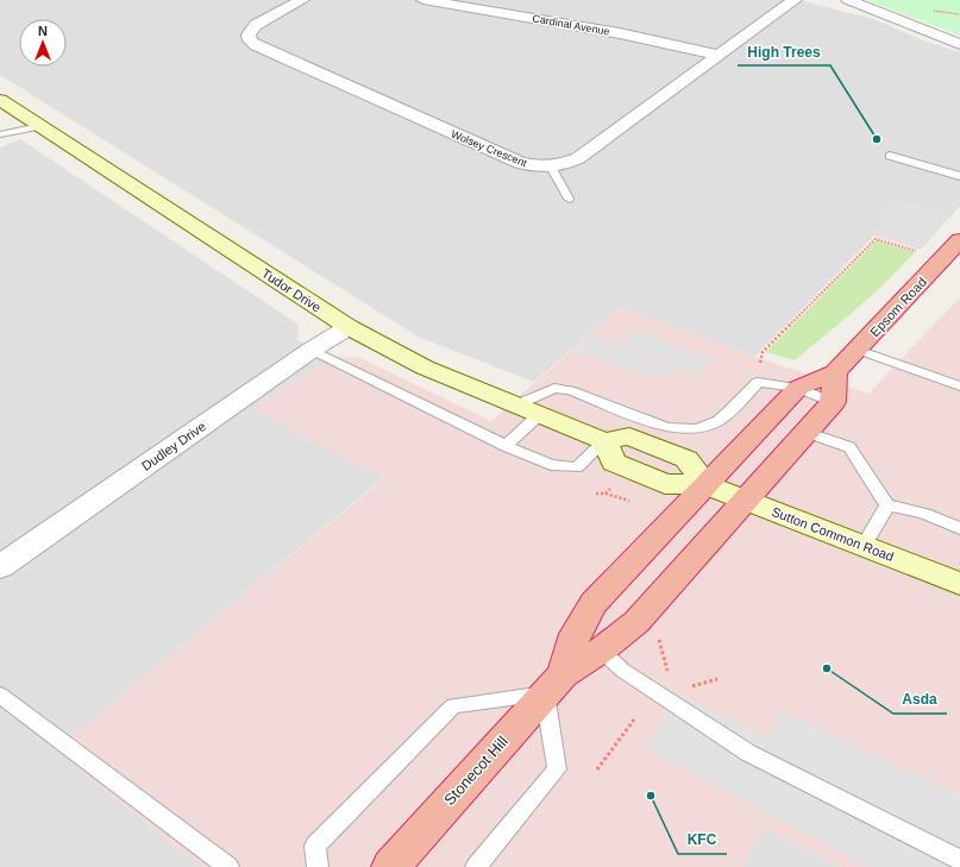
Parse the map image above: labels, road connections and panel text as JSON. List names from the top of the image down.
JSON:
{
  "streets": {
    "highway": ["Epsom Road", "Stonecot Hill"],
    "main road": ["Tudor Drive", "Sutton Common Road"],
    "street": ["Cardinal Avenue", "Wolsey Crescent", "Dudley Drive"]
  },
  "crossings": [
    ["Cardinal Avenue", "Wolsey Crescent"],
    ["Tudor Drive", "Dudley Drive"],
    ["Epsom Road", "Sutton Common Road"],
    ["Epsom Road", "Stonecot Hill"],
    ["Sutton Common Road", "Stonecot Hill"]
  ],
  "places": ["High Trees", "Asda", "KFC"],
  "north": "top"
}
